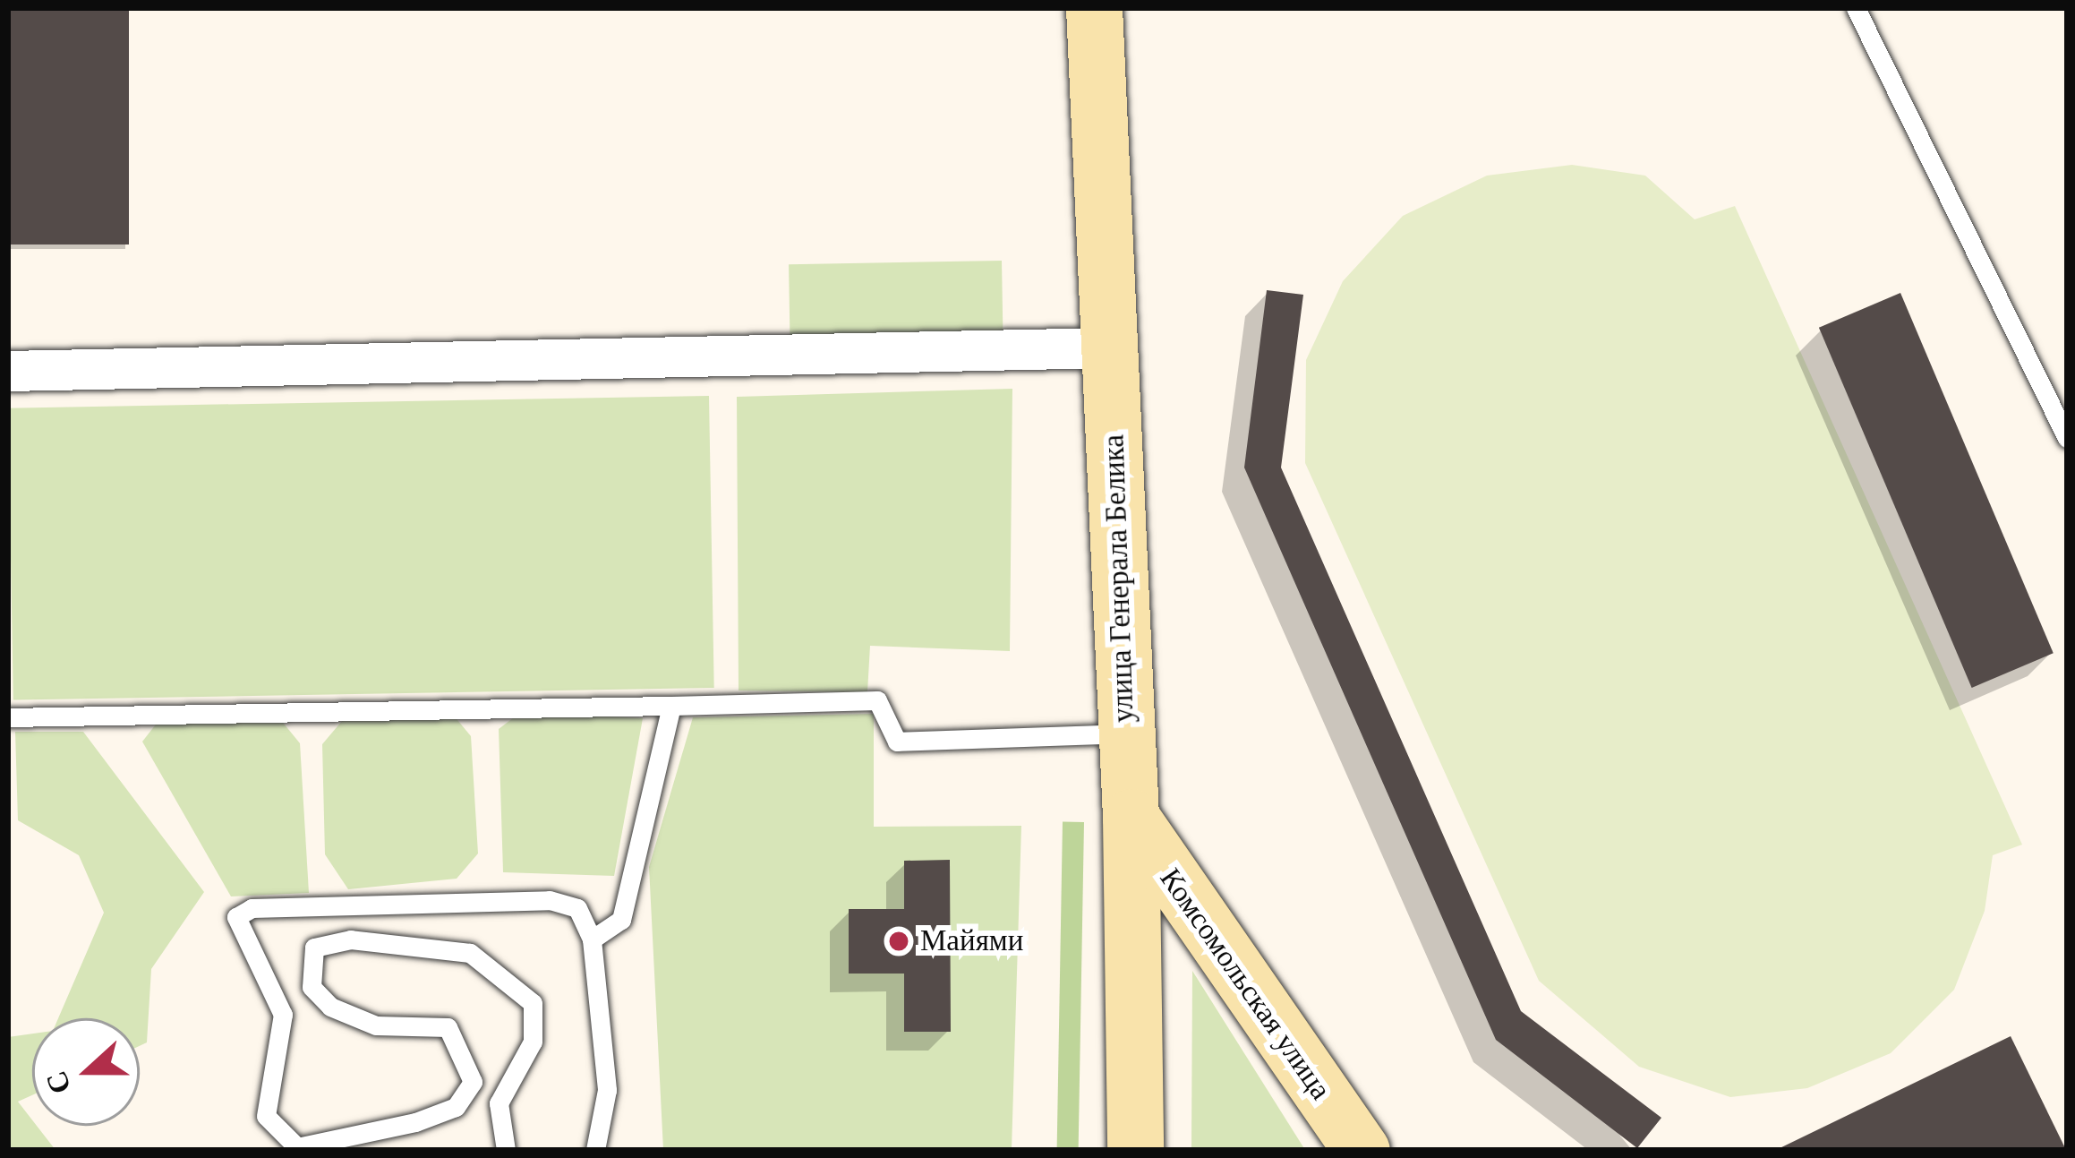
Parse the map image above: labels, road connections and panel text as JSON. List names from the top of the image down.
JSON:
{
  "streets": {
    "main road": ["улица Генерала Белика", "Комсомольская улица"]
  },
  "crossings": [
    ["улица Генерала Белика", "Комсомольская улица"]
  ],
  "places": ["Майями"],
  "north": "left"
}
